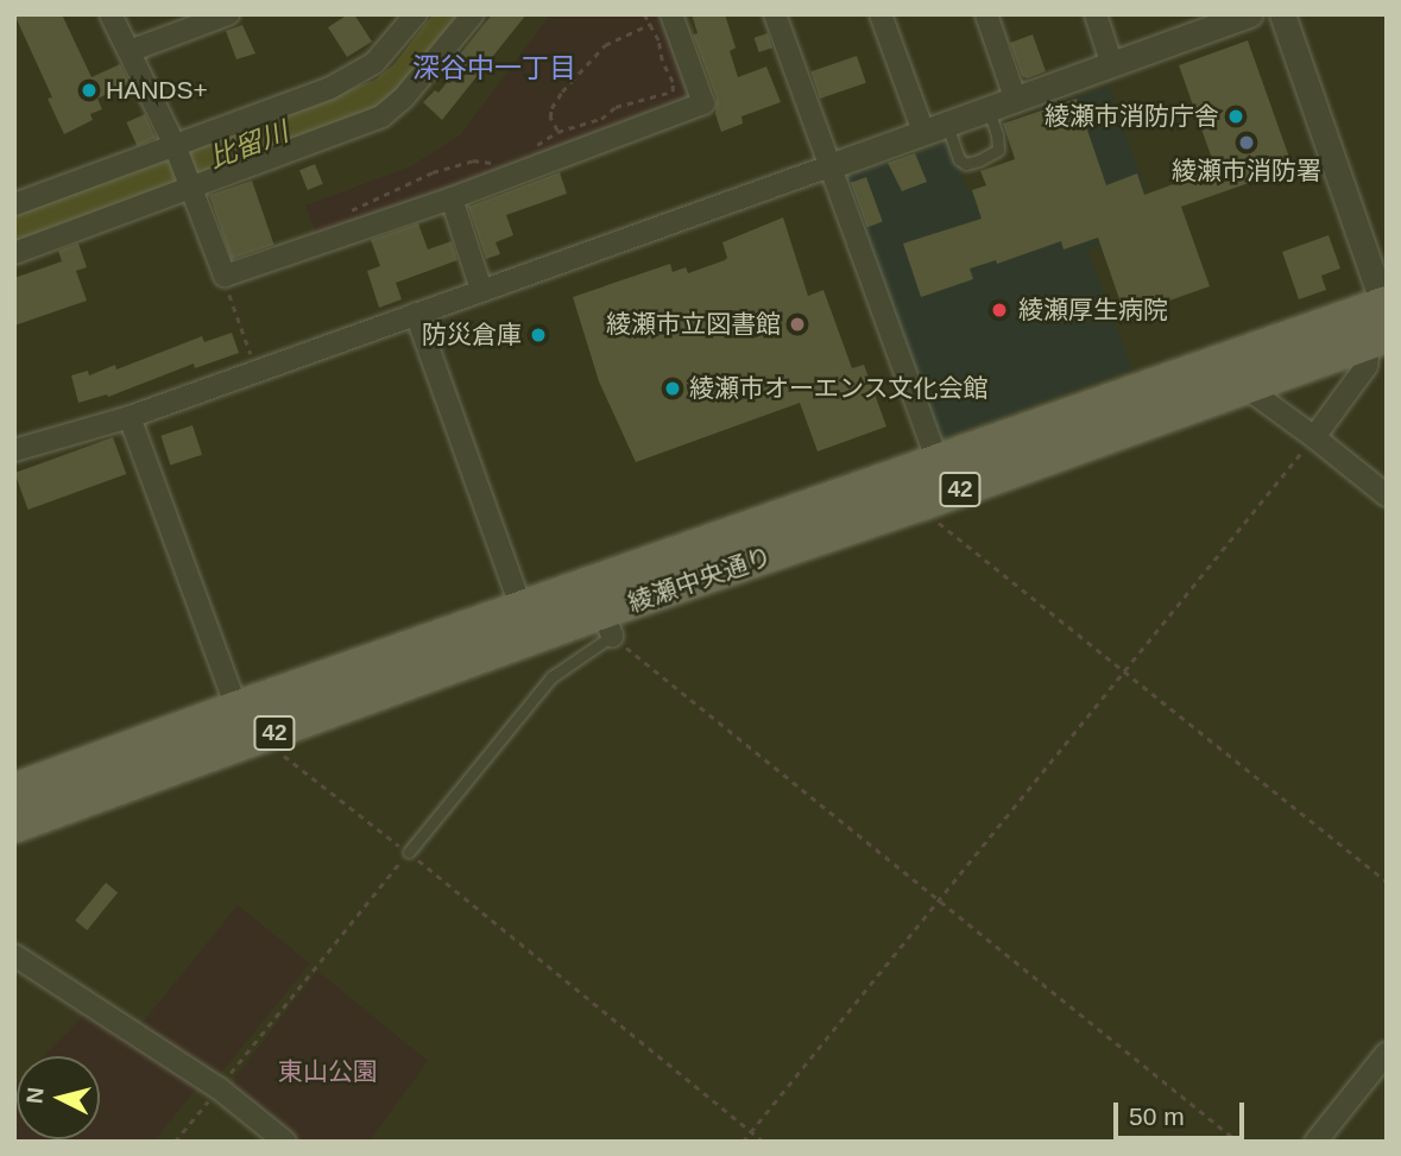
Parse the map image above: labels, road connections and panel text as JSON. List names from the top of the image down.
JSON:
{
  "streets": {
    "main road": ["42", "綾瀬中央通り"]
  },
  "districts": ["深谷中一丁目"],
  "water": ["比留川"],
  "parks": ["東山公園"],
  "places": [
    "HANDS+",
    "綾瀬市消防庁舎",
    "綾瀬市消防署",
    "綾瀬厚生病院",
    "綾瀬市立図書館",
    "防災倉庫",
    "綾瀬市オーエンス文化会館"
  ],
  "scale_bar": "50 m",
  "north": "left"
}
